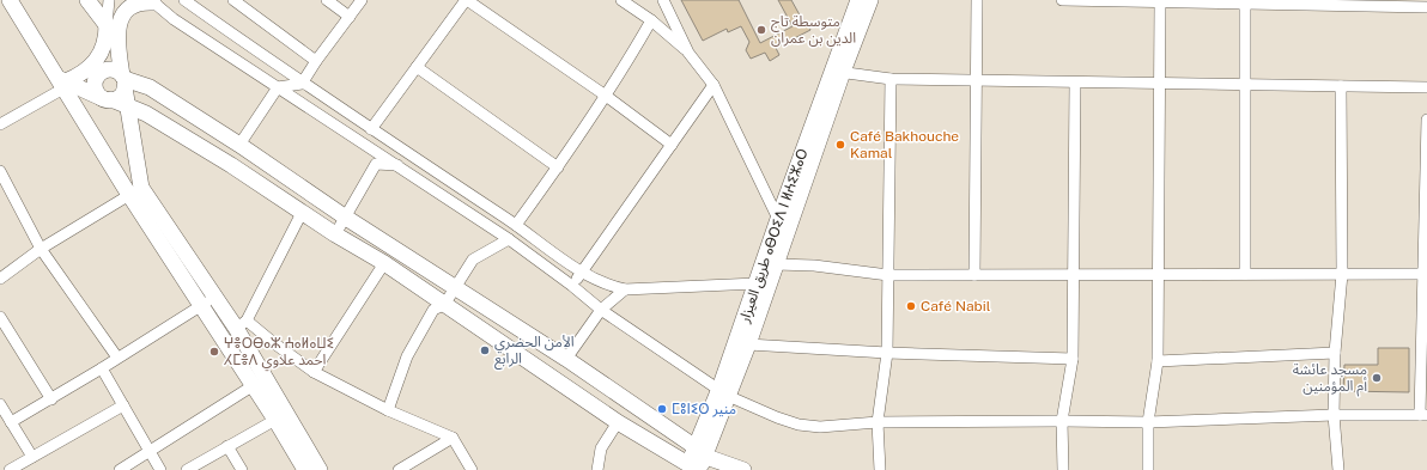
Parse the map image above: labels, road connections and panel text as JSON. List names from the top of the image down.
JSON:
{
  "streets": {
    "main road": ["طريق العيزار ⴰⴱⵔⵉⴷ ⵏ ⵍⵄⵉⵣⴰⵔ"]
  },
  "places": [
    "متوسطة تاج الدين بن عمران",
    "Café Bakhouche Kamal",
    "Café Nabil",
    "الأمن الحضري الرابع",
    "ⵖⴻⵔⴱⴰⵣ ⵄⴰⵍⴰⵡⵉ ⵃⵎⴻⴷ احمد علاوي",
    "مسجد عائشة أم المؤمنين",
    "ⵎⵓⵏⵉⵔ منير"
  ]
}
